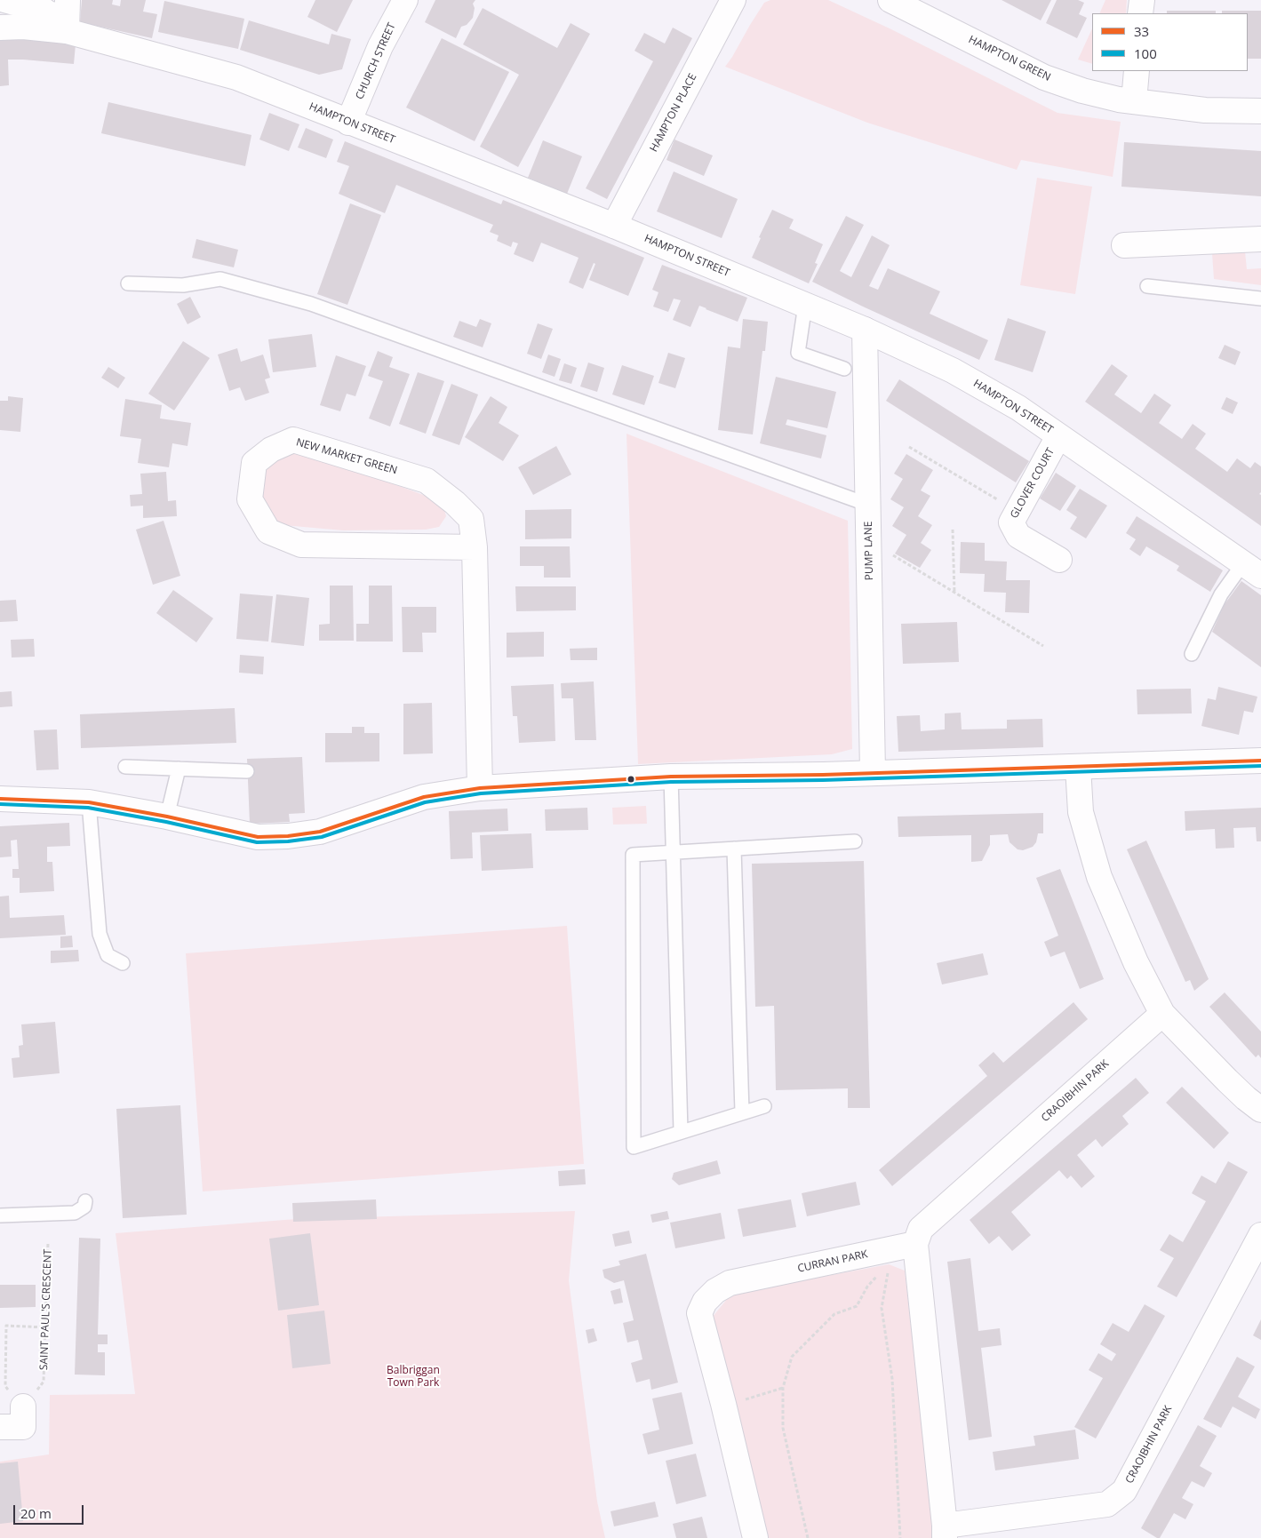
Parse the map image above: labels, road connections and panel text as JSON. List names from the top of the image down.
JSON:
{
  "streets": {
    "street": [
      "HAMPTON GREEN",
      "CHURCH STREET",
      "HAMPTON PLACE",
      "HAMPTON STREET",
      "NEW MARKET GREEN",
      "GLOVER COURT",
      "PUMP LANE",
      "CRAOIBHIN PARK",
      "CURRAN PARK"
    ],
    "path": ["SAINT PAUL'S CRESCENT"]
  },
  "crossings": [
    ["CHURCH STREET", "HAMPTON STREET"],
    ["HAMPTON PLACE", "HAMPTON STREET"],
    ["HAMPTON STREET", "GLOVER COURT"],
    ["HAMPTON STREET", "PUMP LANE"],
    ["CRAOIBHIN PARK", "CURRAN PARK"]
  ],
  "parks": ["Balbriggan Town Park"],
  "lines": ["transit line 33", "transit line 100"],
  "legend": ["33", "100"],
  "scale_bar": "20 m"
}
